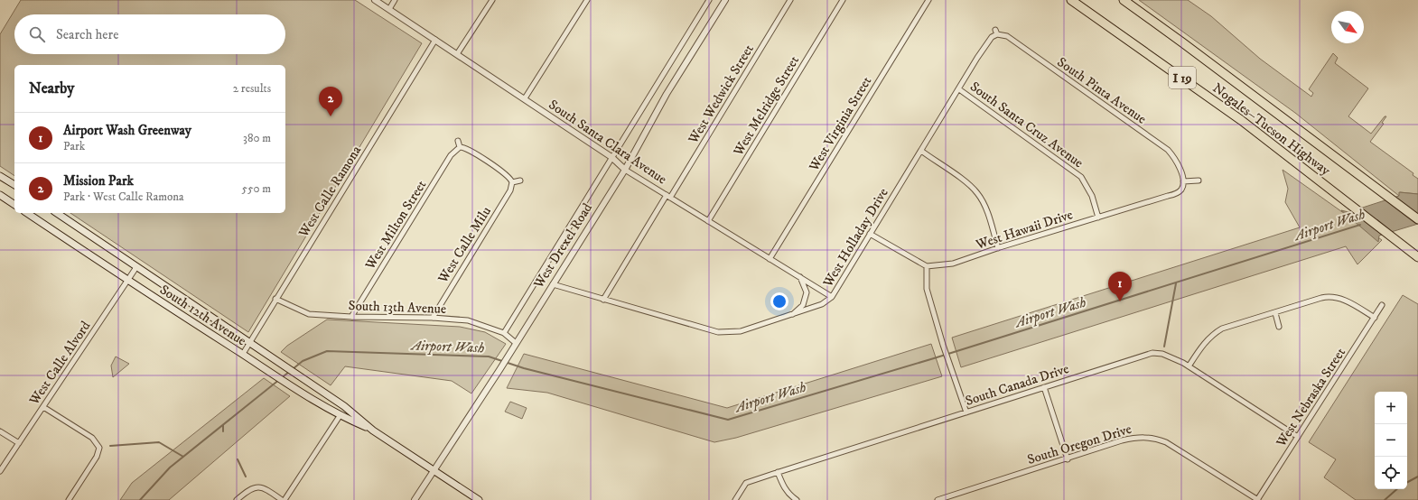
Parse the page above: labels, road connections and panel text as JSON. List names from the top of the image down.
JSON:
{
  "streets": {
    "highway": ["I 19", "Nogales–Tucson Highway"],
    "main road": ["South 12th Avenue"],
    "street": [
      "South Pinta Avenue",
      "West Wedwick Street",
      "West Melridge Street",
      "West Virginia Street",
      "South Santa Cruz Avenue",
      "South Santa Clara Avenue",
      "West Calle Ramona",
      "West Milton Street",
      "West Hawaii Drive",
      "West Holladay Drive",
      "West Calle Milu",
      "West Drexel Road",
      "South 13th Avenue",
      "West Calle Alvord",
      "South Canada Drive",
      "West Nebraska Street",
      "South Oregon Drive"
    ]
  },
  "crossings": [
    ["South Pinta Avenue", "West Hawaii Drive"],
    ["South Pinta Avenue", "West Holladay Drive"],
    ["West Wedwick Street", "South Santa Clara Avenue"],
    ["West Wedwick Street", "West Holladay Drive"],
    ["West Melridge Street", "South Santa Clara Avenue"],
    ["West Virginia Street", "South Santa Clara Avenue"],
    ["South Santa Cruz Avenue", "West Hawaii Drive"],
    ["South Santa Cruz Avenue", "West Holladay Drive"],
    ["South Santa Clara Avenue", "West Calle Ramona"],
    ["South Santa Clara Avenue", "West Holladay Drive"],
    ["South Santa Clara Avenue", "West Drexel Road"],
    ["West Calle Ramona", "South 13th Avenue"],
    ["West Calle Ramona", "South 12th Avenue"],
    ["West Milton Street", "South 13th Avenue"],
    ["West Holladay Drive", "West Drexel Road"],
    ["West Calle Milu", "South 13th Avenue"],
    ["West Drexel Road", "South 13th Avenue"],
    ["West Drexel Road", "South 12th Avenue"],
    ["South 12th Avenue", "West Calle Alvord"],
    ["South Canada Drive", "West Nebraska Street"],
    ["West Nebraska Street", "South Oregon Drive"]
  ],
  "water": ["Airport Wash"],
  "north": "bottom right",
  "page": {
    "search": "Search here",
    "heading": ["Nearby", "2 results"],
    "pins": ["2", "1"],
    "list": [
      {
        "mark": "1",
        "name": "Airport Wash Greenway",
        "note": "Park",
        "value": "380 m"
      },
      {
        "mark": "2",
        "name": "Mission Park",
        "note": "Park · West Calle Ramona",
        "value": "550 m"
      }
    ],
    "map_buttons": ["+", "−"]
  }
}
